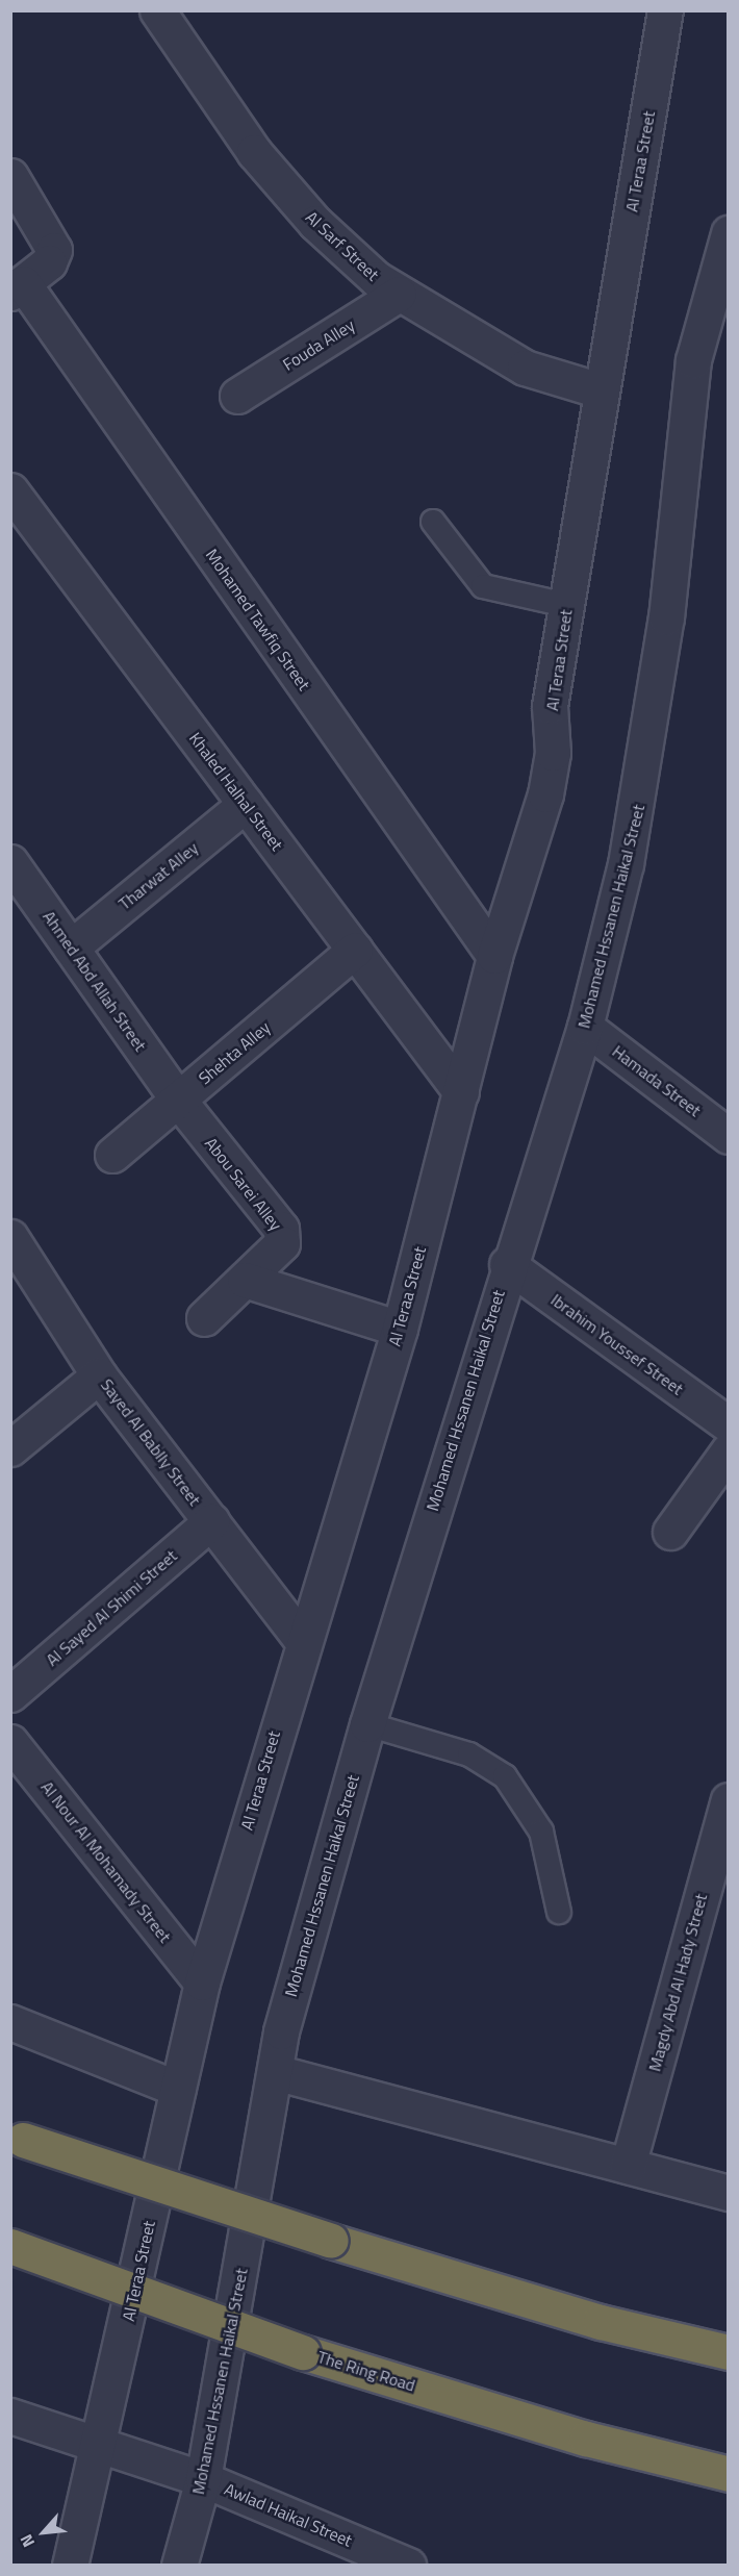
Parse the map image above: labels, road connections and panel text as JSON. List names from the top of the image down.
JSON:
{
  "streets": {
    "highway": ["The Ring Road"],
    "street": [
      "Al Teraa Street",
      "Al Sarf Street",
      "Fouda Alley",
      "Mohamed Tawfiq Street",
      "Khaled Halhal Street",
      "Tharwat Alley",
      "Mohamed Hssanen Haikal Street",
      "Ahmed Abd Allah Street",
      "Shehta Alley",
      "Hamada Street",
      "Abou Sarei Alley",
      "Ibrahim Youssef Street",
      "Sayed Al Bablly Street",
      "Al Sayed Al Shimi Street",
      "Al Nour Al Mohamady Street",
      "Magdy Abd Al Hady Street",
      "Awlad Haikal Street"
    ]
  },
  "crossings": [
    ["Al Teraa Street", "Al Sarf Street"],
    ["Al Teraa Street", "Mohamed Tawfiq Street"],
    ["Al Teraa Street", "Khaled Halhal Street"],
    ["Al Teraa Street", "Sayed Al Bablly Street"],
    ["Al Teraa Street", "Al Nour Al Mohamady Street"],
    ["Al Teraa Street", "Awlad Haikal Street"],
    ["Al Sarf Street", "Fouda Alley"],
    ["Khaled Halhal Street", "Tharwat Alley"],
    ["Khaled Halhal Street", "Shehta Alley"],
    ["Tharwat Alley", "Ahmed Abd Allah Street"],
    ["Mohamed Hssanen Haikal Street", "Hamada Street"],
    ["Mohamed Hssanen Haikal Street", "Ibrahim Youssef Street"],
    ["Mohamed Hssanen Haikal Street", "Awlad Haikal Street"],
    ["Ahmed Abd Allah Street", "Shehta Alley"],
    ["Ahmed Abd Allah Street", "Abou Sarei Alley"],
    ["Shehta Alley", "Abou Sarei Alley"],
    ["Sayed Al Bablly Street", "Al Sayed Al Shimi Street"]
  ],
  "north": "bottom left"
}
